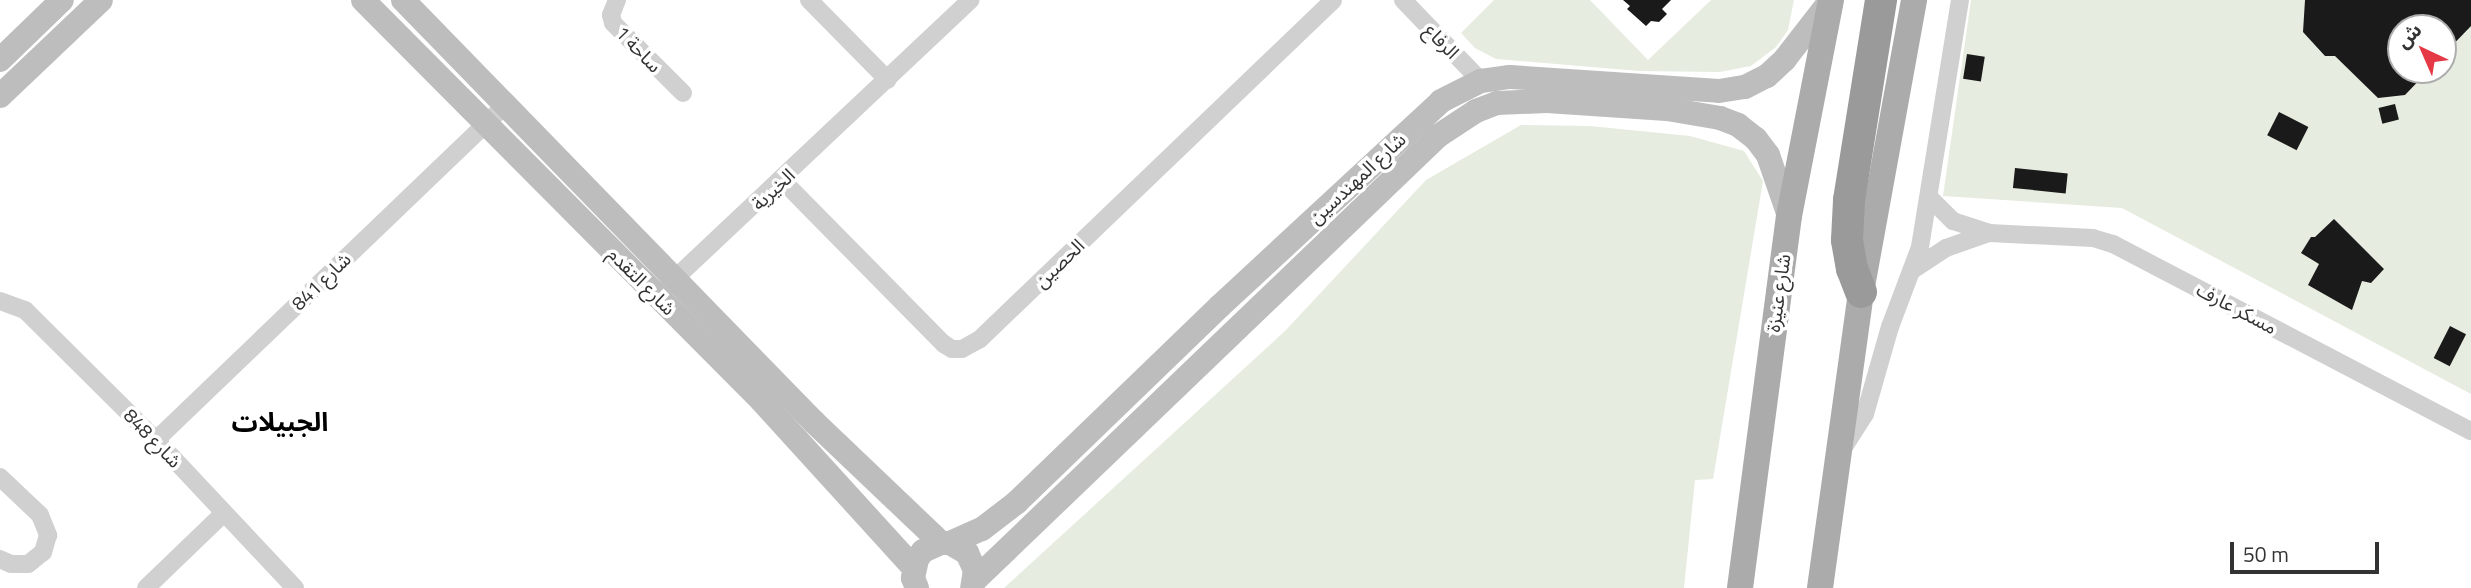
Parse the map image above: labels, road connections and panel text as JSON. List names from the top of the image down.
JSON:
{
  "streets": {
    "main road": ["شارع عنيزة"],
    "street": [
      "الرفاع",
      "ساحة 1",
      "شارع المهندسين",
      "الخيرية",
      "الحصين",
      "شارع 841",
      "شارع التقدم",
      "مسكر عارف",
      "شارع 848"
    ]
  },
  "crossings": [
    ["الرفاع", "شارع المهندسين"],
    ["شارع المهندسين", "شارع التقدم"],
    ["شارع المهندسين", "شارع عنيزة"],
    ["الخيرية", "الحصين"],
    ["الخيرية", "شارع التقدم"],
    ["شارع 841", "شارع التقدم"],
    ["شارع 841", "شارع 848"]
  ],
  "districts": ["الجبيلات"],
  "scale_bar": "50 m",
  "north": "top left"
}
